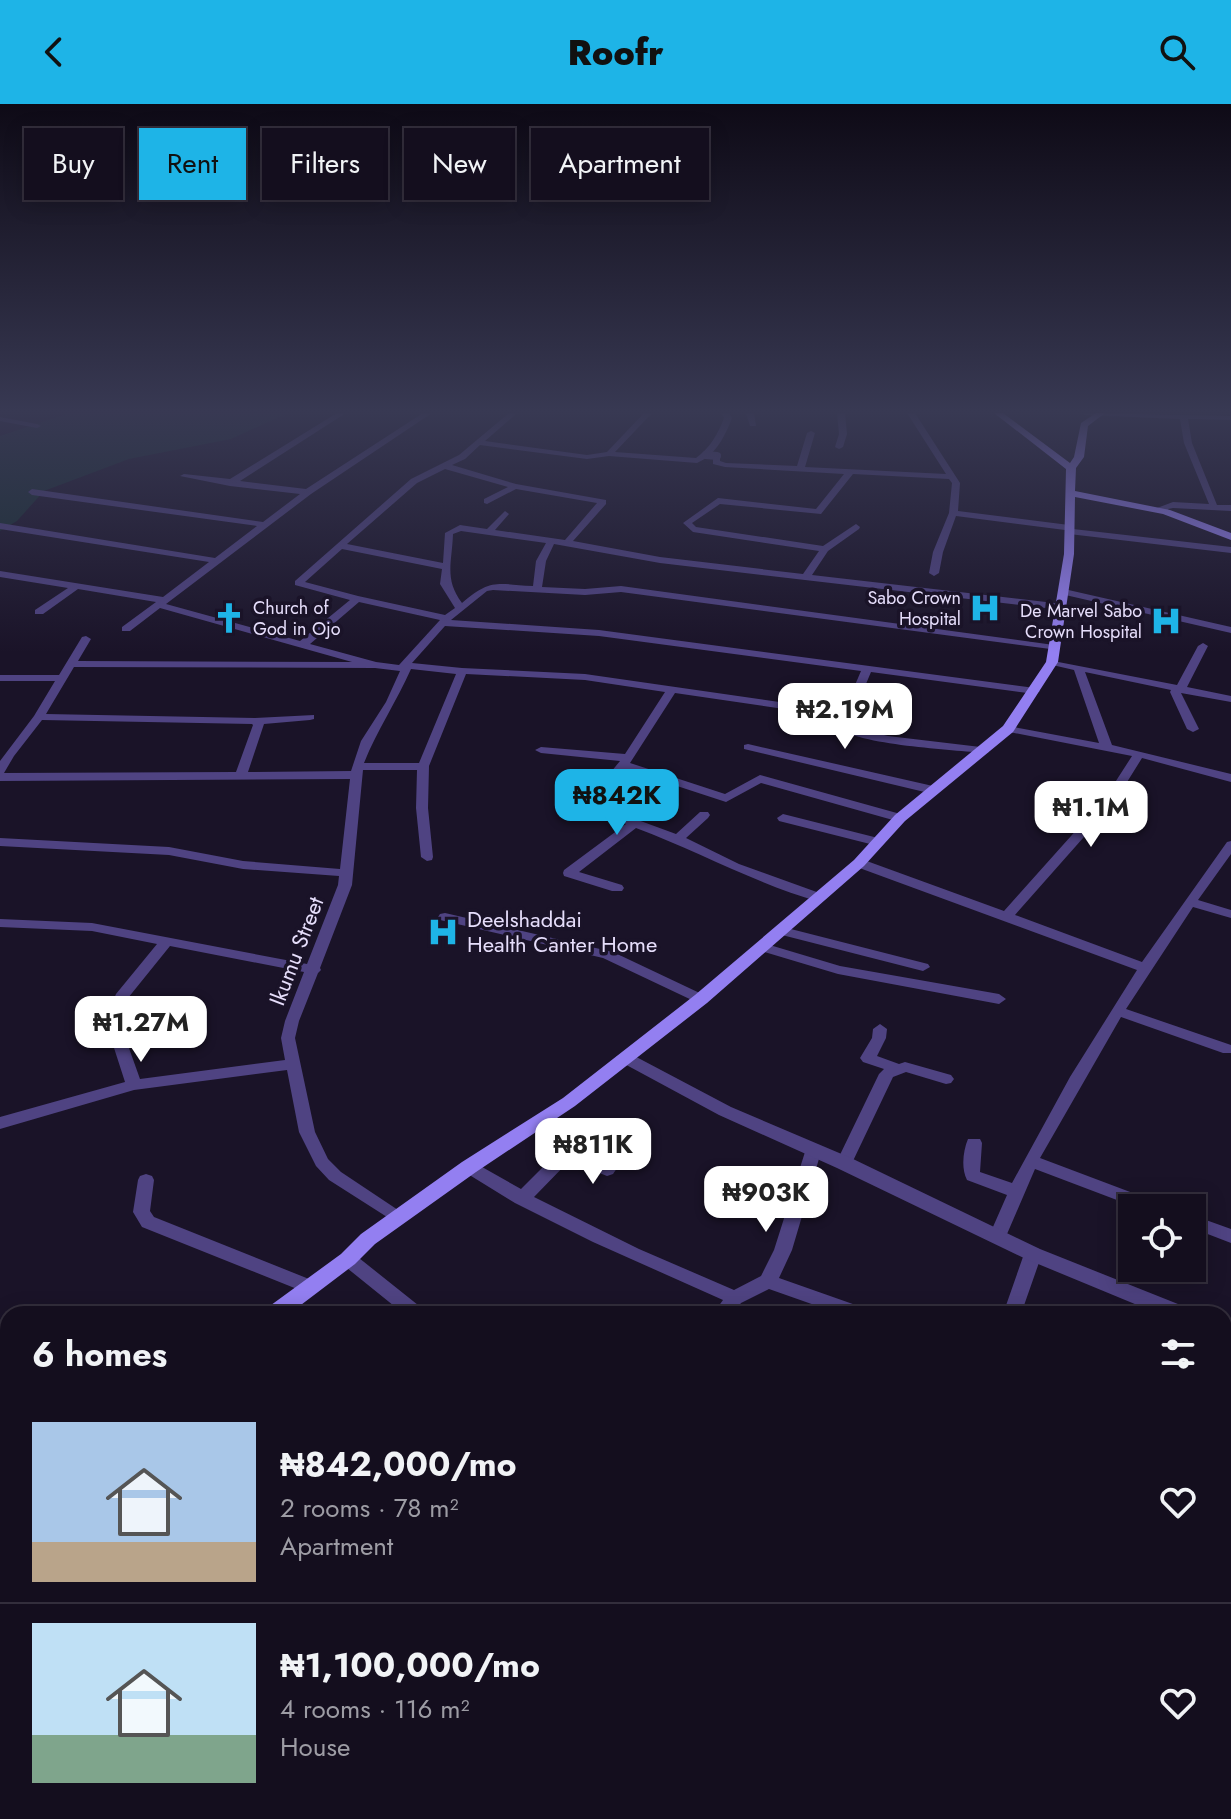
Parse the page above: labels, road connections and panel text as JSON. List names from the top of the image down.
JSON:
{
  "streets": {
    "street": ["Ikumu Street"]
  },
  "places": {
    "hospital": ["Sabo Crown Hospital", "De Marvel Sabo Crown Hospital", "Deelshaddai Health Canter Home"],
    "church": ["Church of God in Ojo"]
  },
  "page": {
    "header": "Roofr",
    "chip": [
      "Buy",
      "Rent",
      "Filters",
      "New",
      "Apartment"
    ],
    "price": [
      "₦2.19M",
      "₦842K",
      "₦1.1M",
      "₦1.27M",
      "₦811K",
      "₦903K"
    ],
    "heading": "6 homes",
    "list": [
      {
        "name": "₦842,000/mo",
        "note": "2 rooms · 78 m² · Apartment"
      },
      {
        "name": "₦1,100,000/mo",
        "note": "4 rooms · 116 m² · House"
      }
    ]
  }
}
